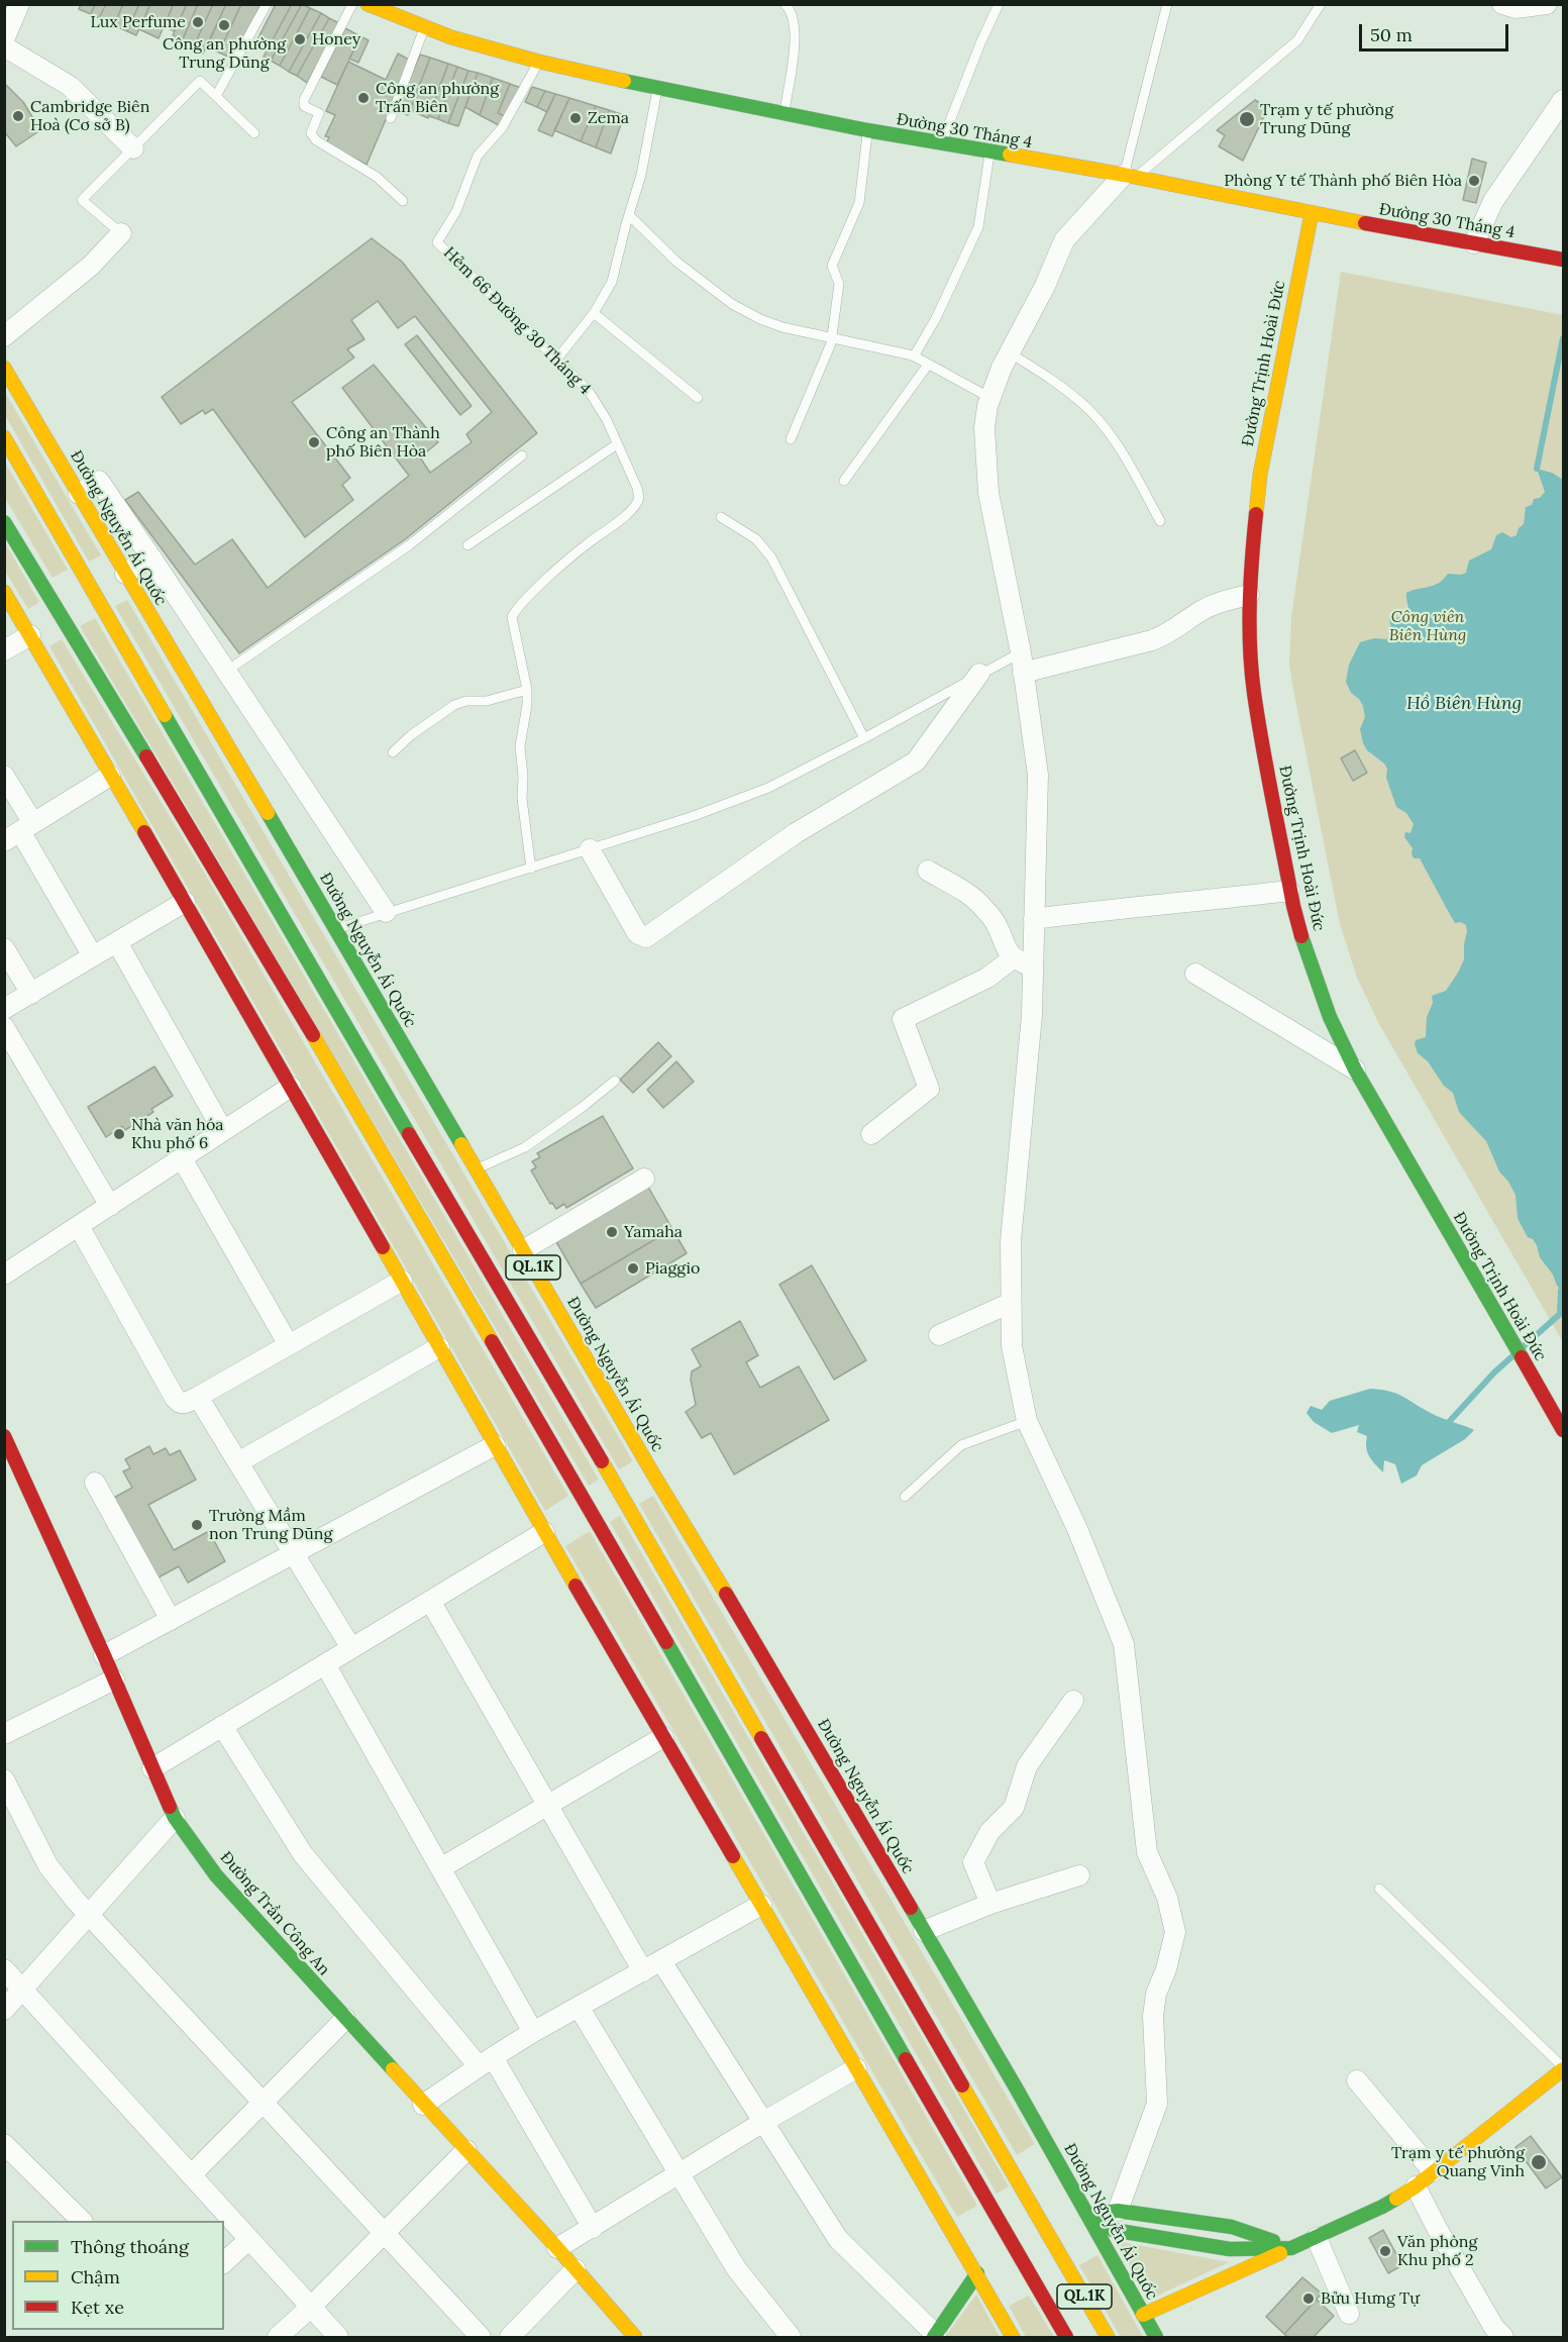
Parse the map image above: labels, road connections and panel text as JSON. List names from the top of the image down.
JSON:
{
  "streets": {
    "main road": [
      "Đường 30 Tháng 4",
      "Đường Trịnh Hoài Đức",
      "Đường Nguyễn Ái Quốc",
      "QL.1K",
      "Đường Trần Công An"
    ],
    "lane": ["Hẻm 66 Đường 30 Tháng 4"]
  },
  "crossings": [
    ["Đường 30 Tháng 4", "Hẻm 66 Đường 30 Tháng 4"],
    ["Đường 30 Tháng 4", "Đường Trịnh Hoài Đức"]
  ],
  "water": ["Hồ Biên Hùng"],
  "parks": ["Công viên Biên Hùng"],
  "places": [
    "Lux Perfume",
    "Công an phường Trung Dũng",
    "Honey",
    "Công an phường Trấn Biên",
    "Cambridge Biên Hoà (Cơ sở B)",
    "Zema",
    "Trạm y tế phường Trung Dũng",
    "Phòng Y tế Thành phố Biên Hòa",
    "Công an Thành phố Biên Hòa",
    "Nhà văn hóa Khu phố 6",
    "Yamaha",
    "Piaggio",
    "Trường Mầm non Trung Dũng",
    "Trạm y tế phường Quang Vinh",
    "Văn phòng Khu phố 2",
    "Bửu Hưng Tự"
  ],
  "legend": ["Thông thoáng", "Chậm", "Kẹt xe"],
  "scale_bar": "50 m"
}
